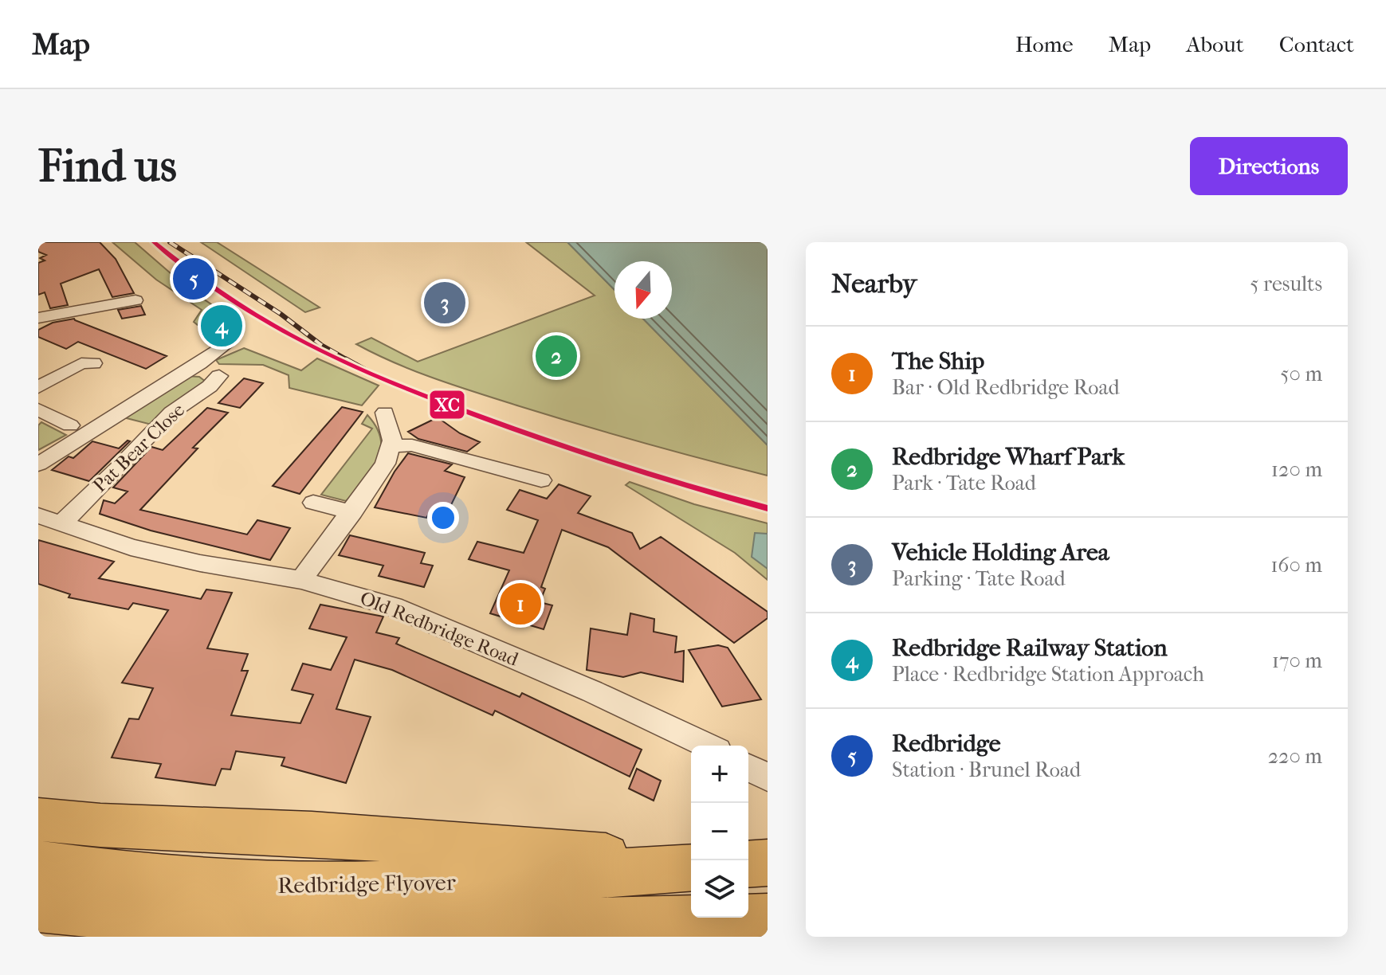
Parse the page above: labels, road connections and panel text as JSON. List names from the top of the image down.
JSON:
{
  "streets": {
    "main road": ["Redbridge Flyover"],
    "street": ["Pat Bear Close", "Old Redbridge Road"]
  },
  "crossings": [
    ["Pat Bear Close", "Old Redbridge Road"]
  ],
  "lines": ["transit line XC"],
  "north": "bottom",
  "page": {
    "header": "Map",
    "nav": [
      "Home",
      "Map",
      "About",
      "Contact"
    ],
    "buttons": "Directions",
    "title": "Find us",
    "heading": ["Nearby", "5 results"],
    "pins": [
      "5",
      "3",
      "4",
      "2",
      "1"
    ],
    "list": [
      {
        "mark": "1",
        "name": "The Ship",
        "note": "Bar · Old Redbridge Road",
        "value": "50 m"
      },
      {
        "mark": "2",
        "name": "Redbridge Wharf Park",
        "note": "Park · Tate Road",
        "value": "120 m"
      },
      {
        "mark": "3",
        "name": "Vehicle Holding Area",
        "note": "Parking · Tate Road",
        "value": "160 m"
      },
      {
        "mark": "4",
        "name": "Redbridge Railway Station",
        "note": "Place · Redbridge Station Approach",
        "value": "170 m"
      },
      {
        "mark": "5",
        "name": "Redbridge",
        "note": "Station · Brunel Road",
        "value": "220 m"
      }
    ],
    "map_buttons": ["+", "−"]
  }
}
